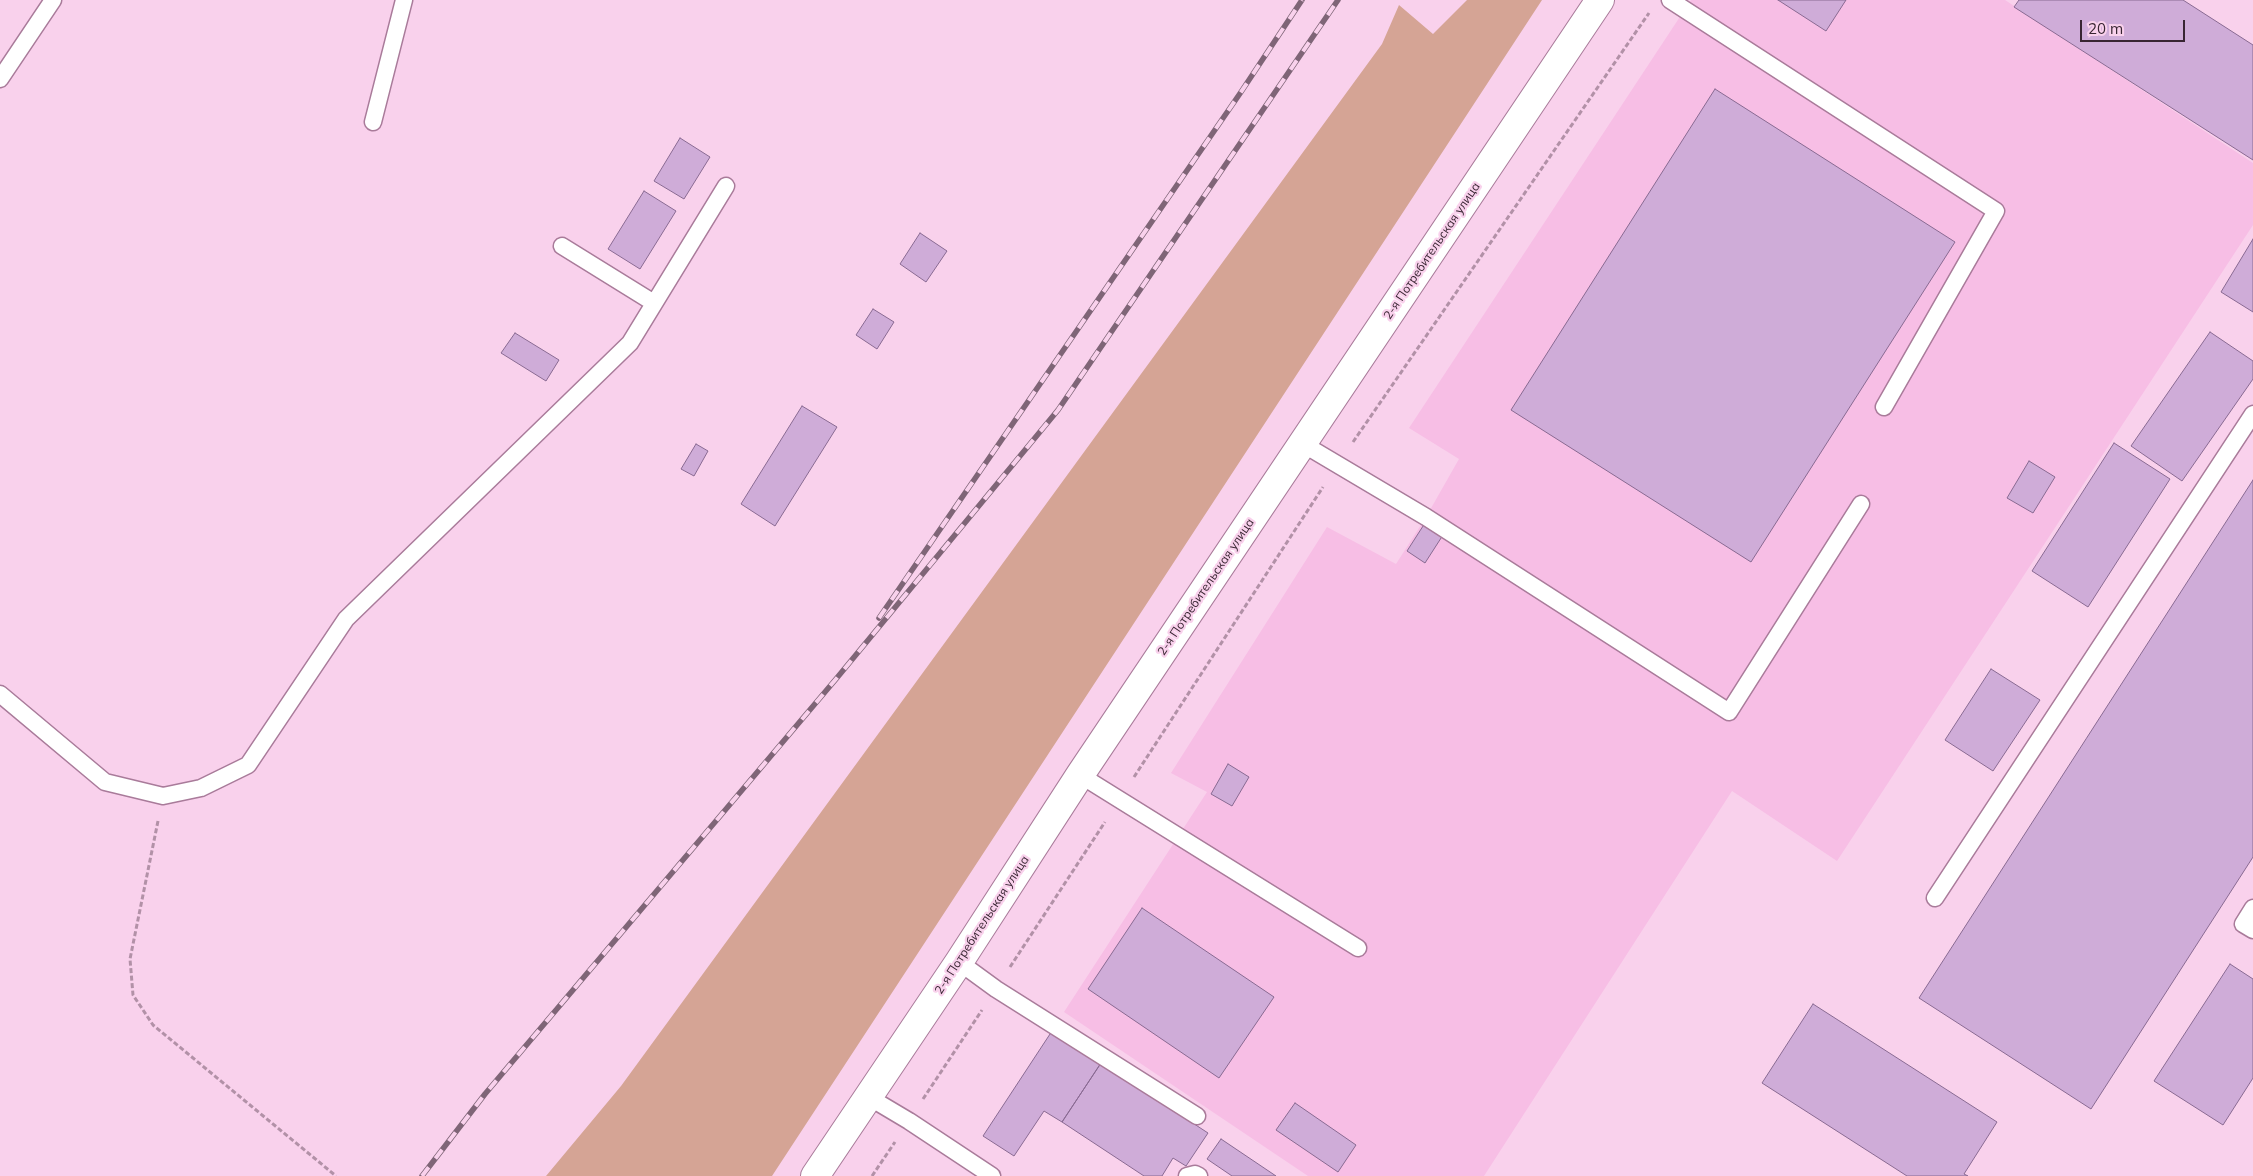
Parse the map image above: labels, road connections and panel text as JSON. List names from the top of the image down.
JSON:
{
  "streets": {
    "street": ["2-я Потребительская улица"]
  },
  "scale_bar": "20 m"
}
